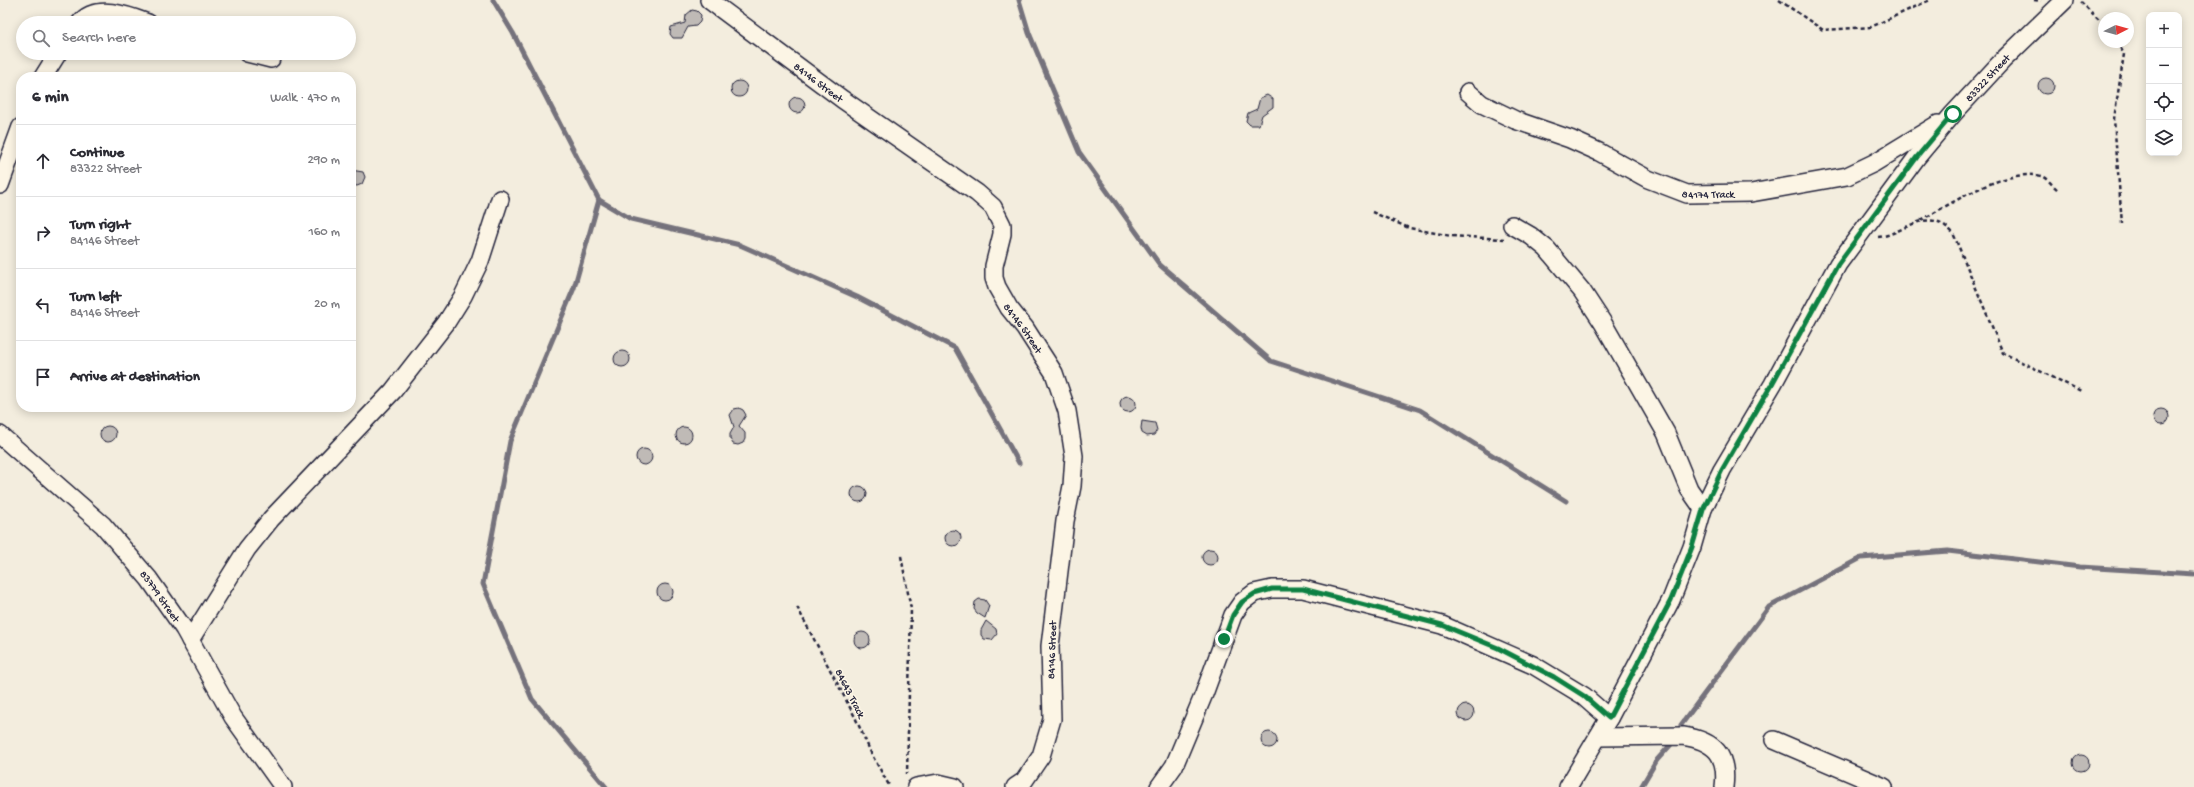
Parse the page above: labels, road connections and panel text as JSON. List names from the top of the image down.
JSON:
{
  "streets": {
    "street": [
      "83322 Street",
      "84146 Street",
      "84174 Track",
      "83779 Street"
    ],
    "path": ["84643 Track"]
  },
  "crossings": [
    ["83322 Street", "84174 Track"]
  ],
  "north": "right",
  "page": {
    "map_buttons": ["+", "−"],
    "search": "Search here",
    "heading": ["6 min", "Walk · 470 m"],
    "list": [
      ["Continue", "83322 Street", "290 m"],
      ["Turn right", "84146 Street", "160 m"],
      ["Turn left", "84146 Street", "20 m"],
      "Arrive at destination"
    ]
  }
}
